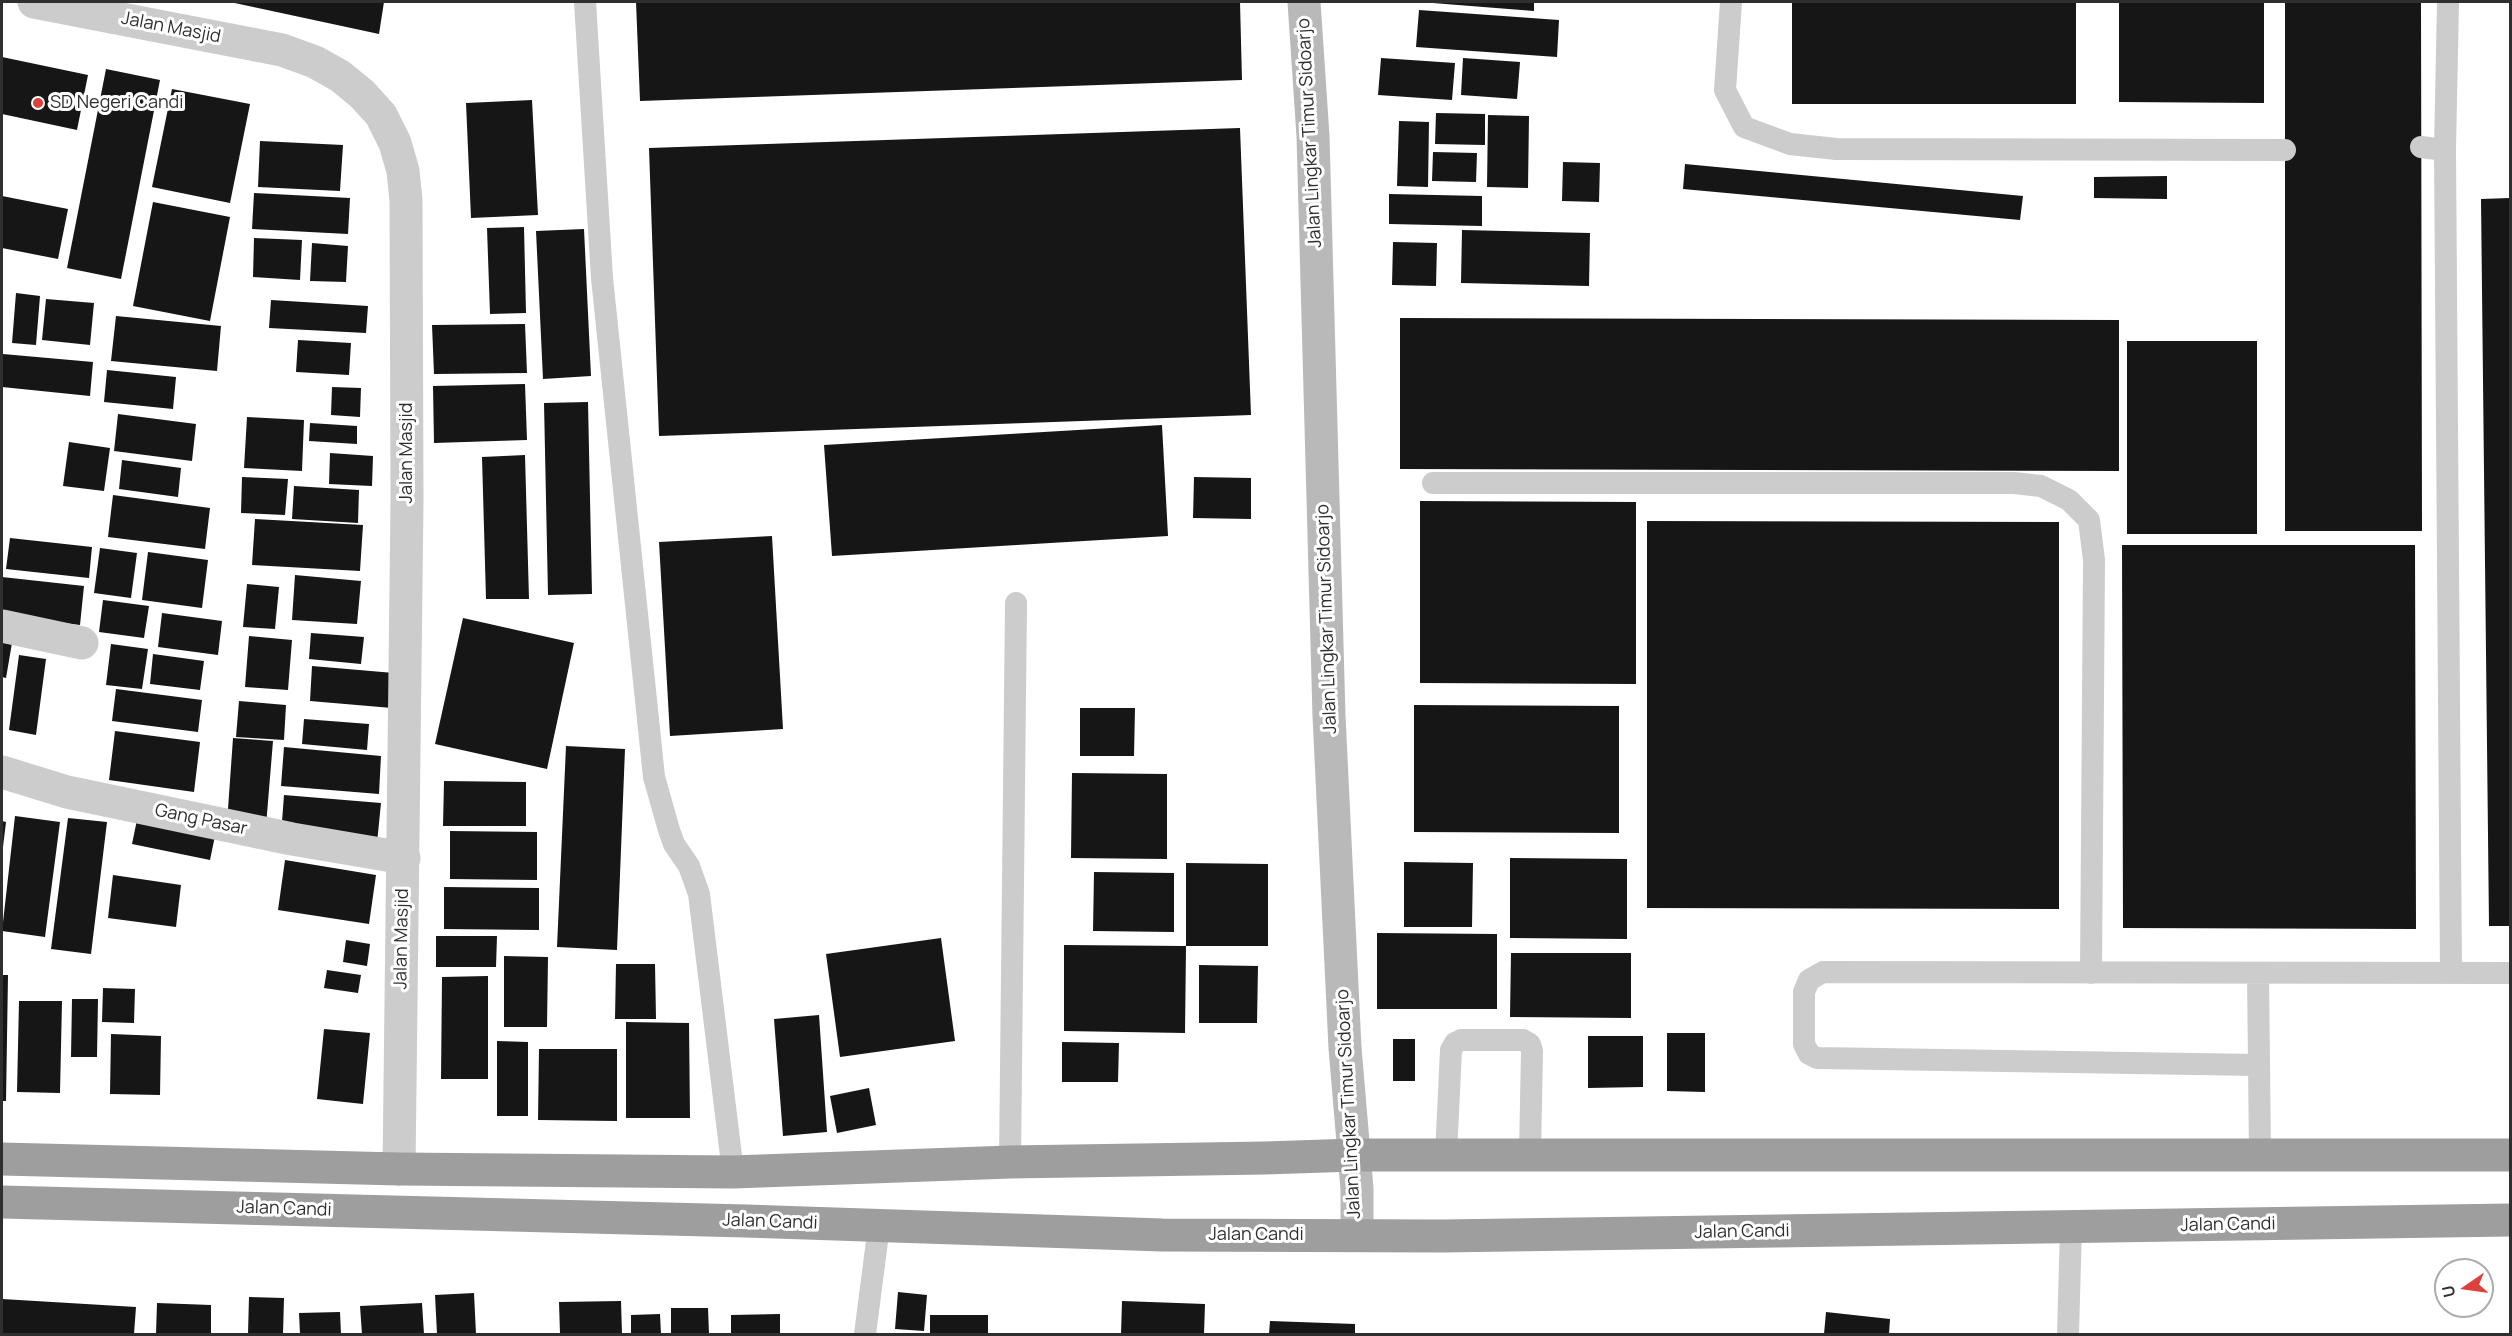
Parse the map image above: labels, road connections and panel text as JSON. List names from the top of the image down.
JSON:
{
  "streets": {
    "highway": ["Jalan Candi"],
    "main road": ["Jalan Lingkar Timur Sidoarjo"],
    "street": ["Jalan Masjid", "Gang Pasar"]
  },
  "crossings": [
    ["Jalan Masjid", "Gang Pasar"],
    ["Jalan Lingkar Timur Sidoarjo", "Jalan Candi"]
  ],
  "places": ["SD Negeri Candi"],
  "north": "left"
}
